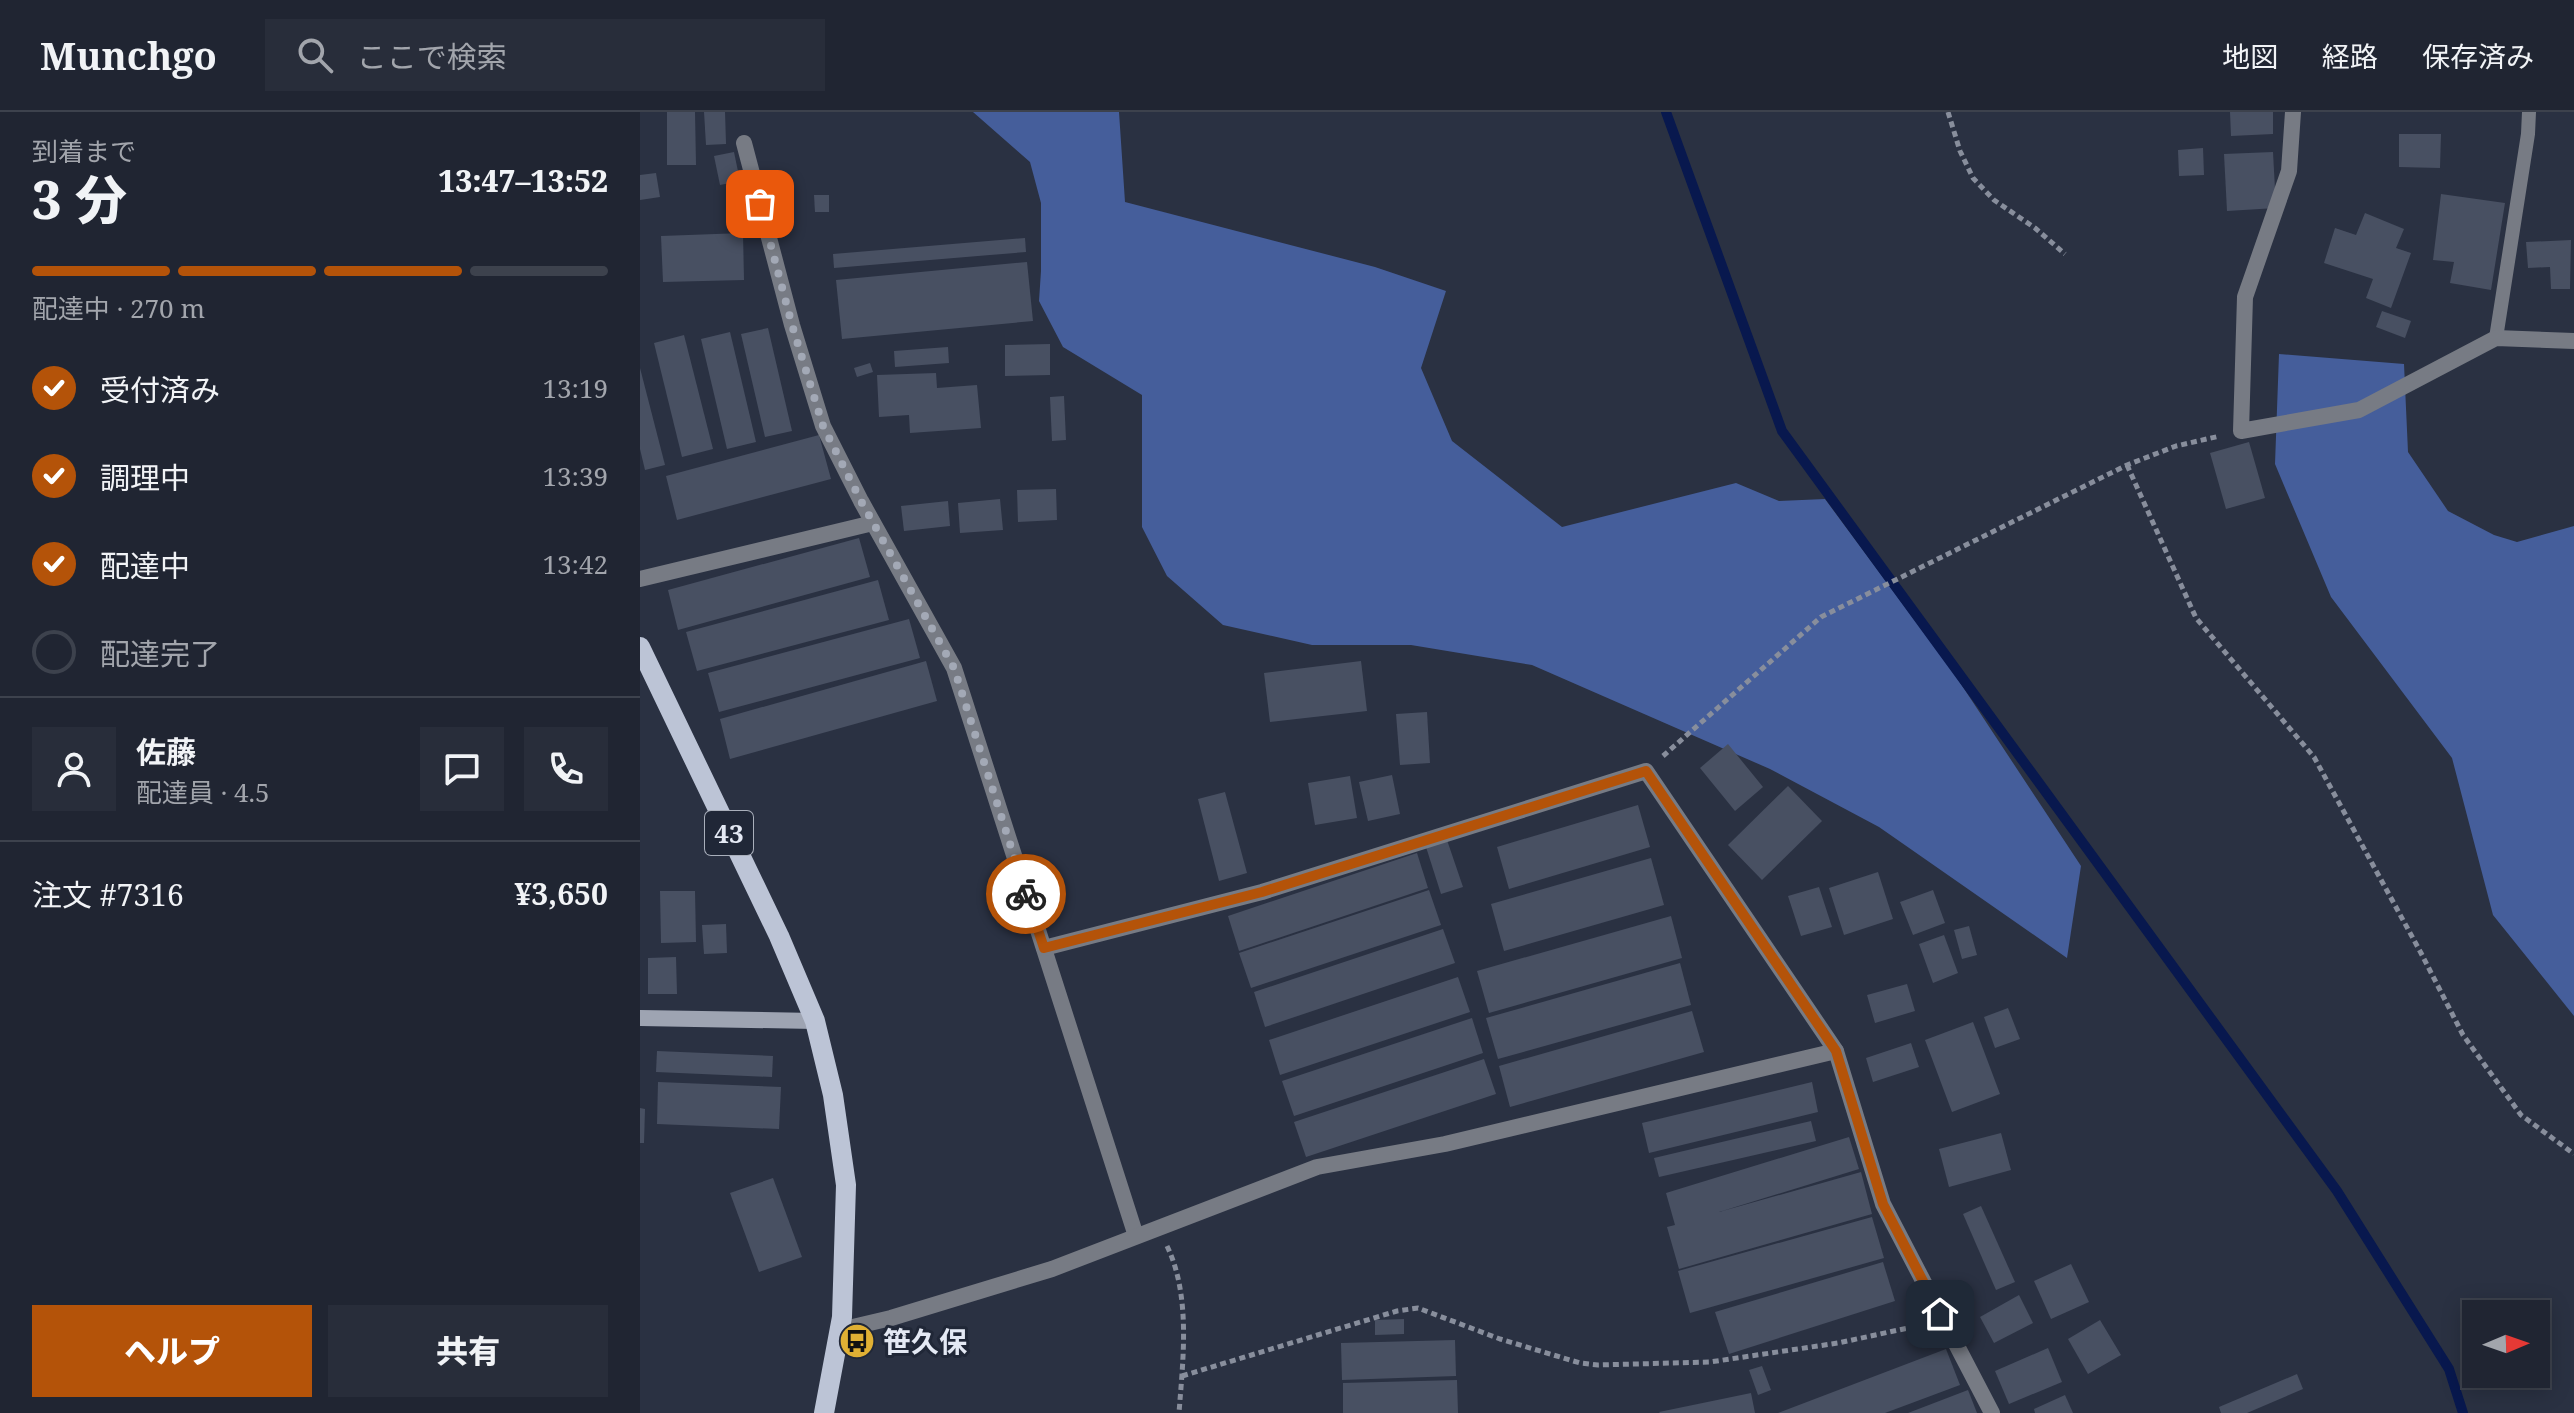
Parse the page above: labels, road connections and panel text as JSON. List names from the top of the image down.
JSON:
{
  "streets": {
    "main road": ["43"]
  },
  "places": {
    "bus stop": ["笹久保"]
  },
  "north": "right",
  "page": {
    "header": "Munchgo",
    "search": "ここで検索",
    "nav": ["地図", "経路", "保存済み"],
    "heading": ["3 分", "到着まで", "13:47–13:52"],
    "panel": [
      "佐藤",
      "配達員 · 4.5",
      "注文 #7316",
      "¥3,650"
    ],
    "bar": "配達中 · 270 m",
    "list": [
      ["受付済み", "13:19"],
      ["調理中", "13:39"],
      ["配達中", "13:42"],
      "配達完了"
    ],
    "buttons": ["ヘルプ", "共有"]
  }
}
